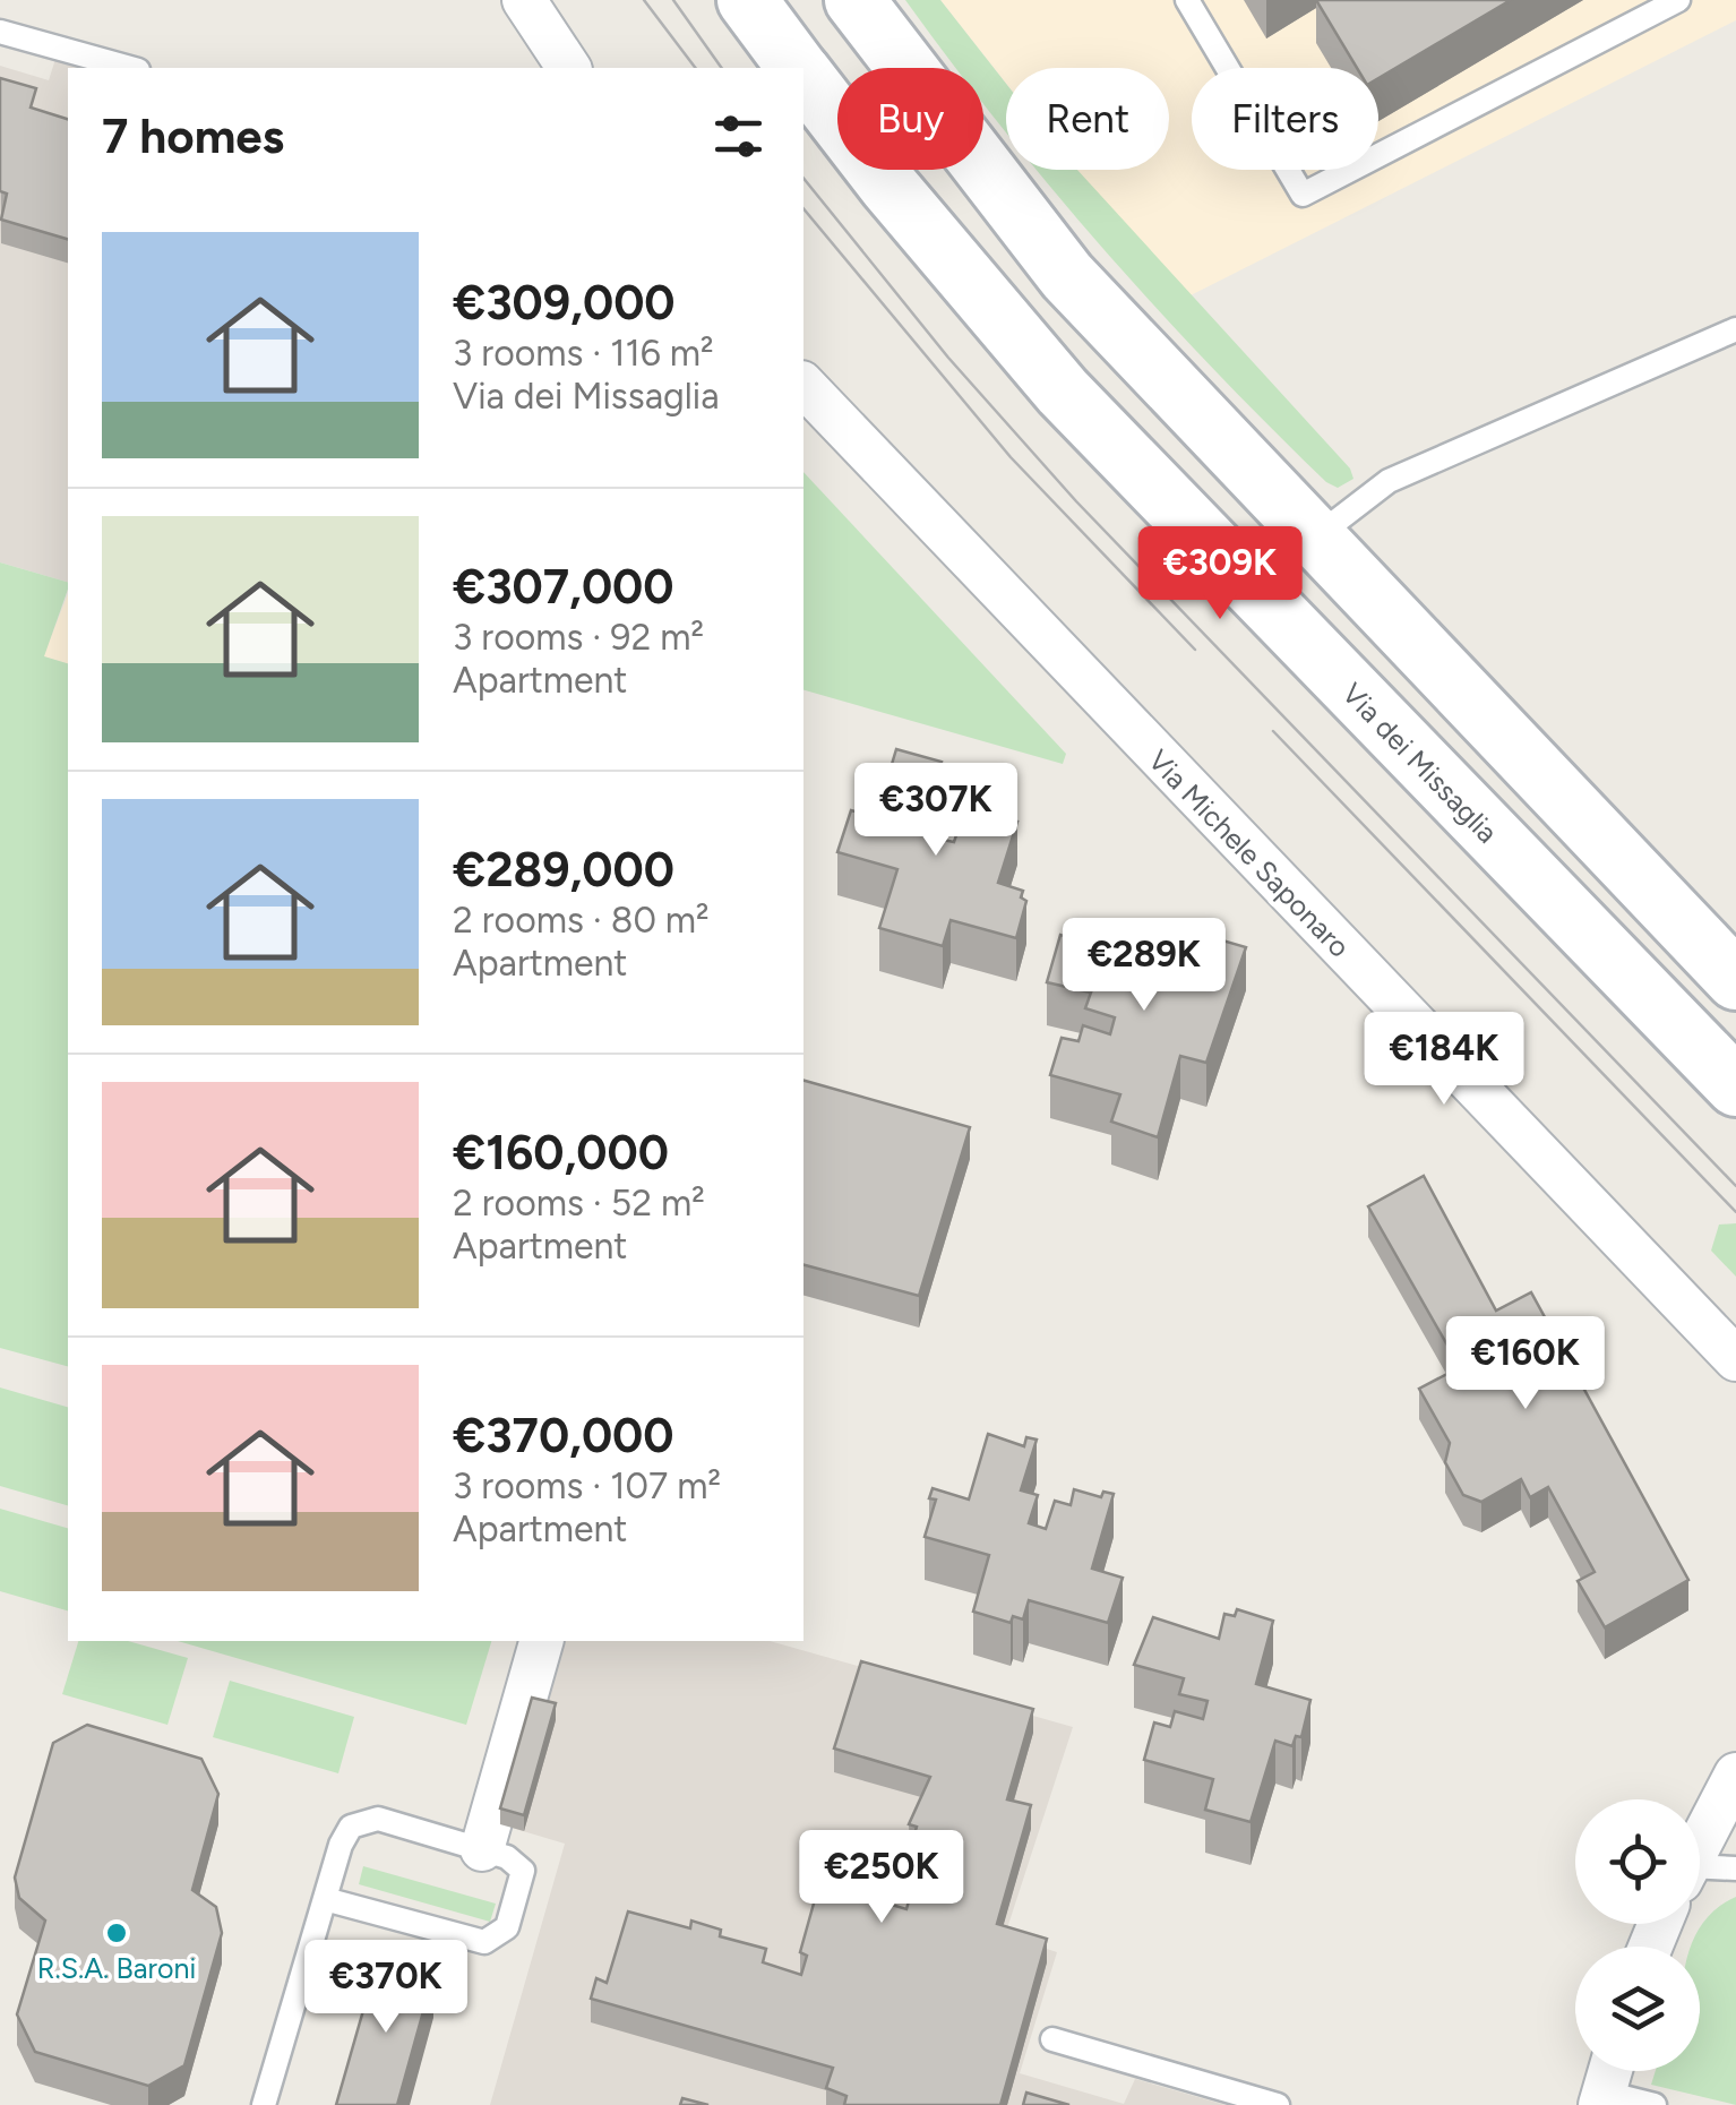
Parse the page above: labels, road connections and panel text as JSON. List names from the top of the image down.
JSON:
{
  "streets": {
    "main road": ["Via dei Missaglia"],
    "street": ["Via Michele Saponaro"]
  },
  "places": ["R.S.A. Baroni"],
  "page": {
    "chip": ["Buy", "Rent", "Filters"],
    "heading": "7 homes",
    "list": [
      {
        "name": "€309,000",
        "note": "3 rooms · 116 m² · Via dei Missaglia"
      },
      {
        "name": "€307,000",
        "note": "3 rooms · 92 m² · Apartment"
      },
      {
        "name": "€289,000",
        "note": "2 rooms · 80 m² · Apartment"
      },
      {
        "name": "€160,000",
        "note": "2 rooms · 52 m² · Apartment"
      },
      {
        "name": "€370,000",
        "note": "3 rooms · 107 m² · Apartment"
      }
    ],
    "price": [
      "€309K",
      "€307K",
      "€289K",
      "€184K",
      "€160K",
      "€250K",
      "€370K"
    ]
  }
}
